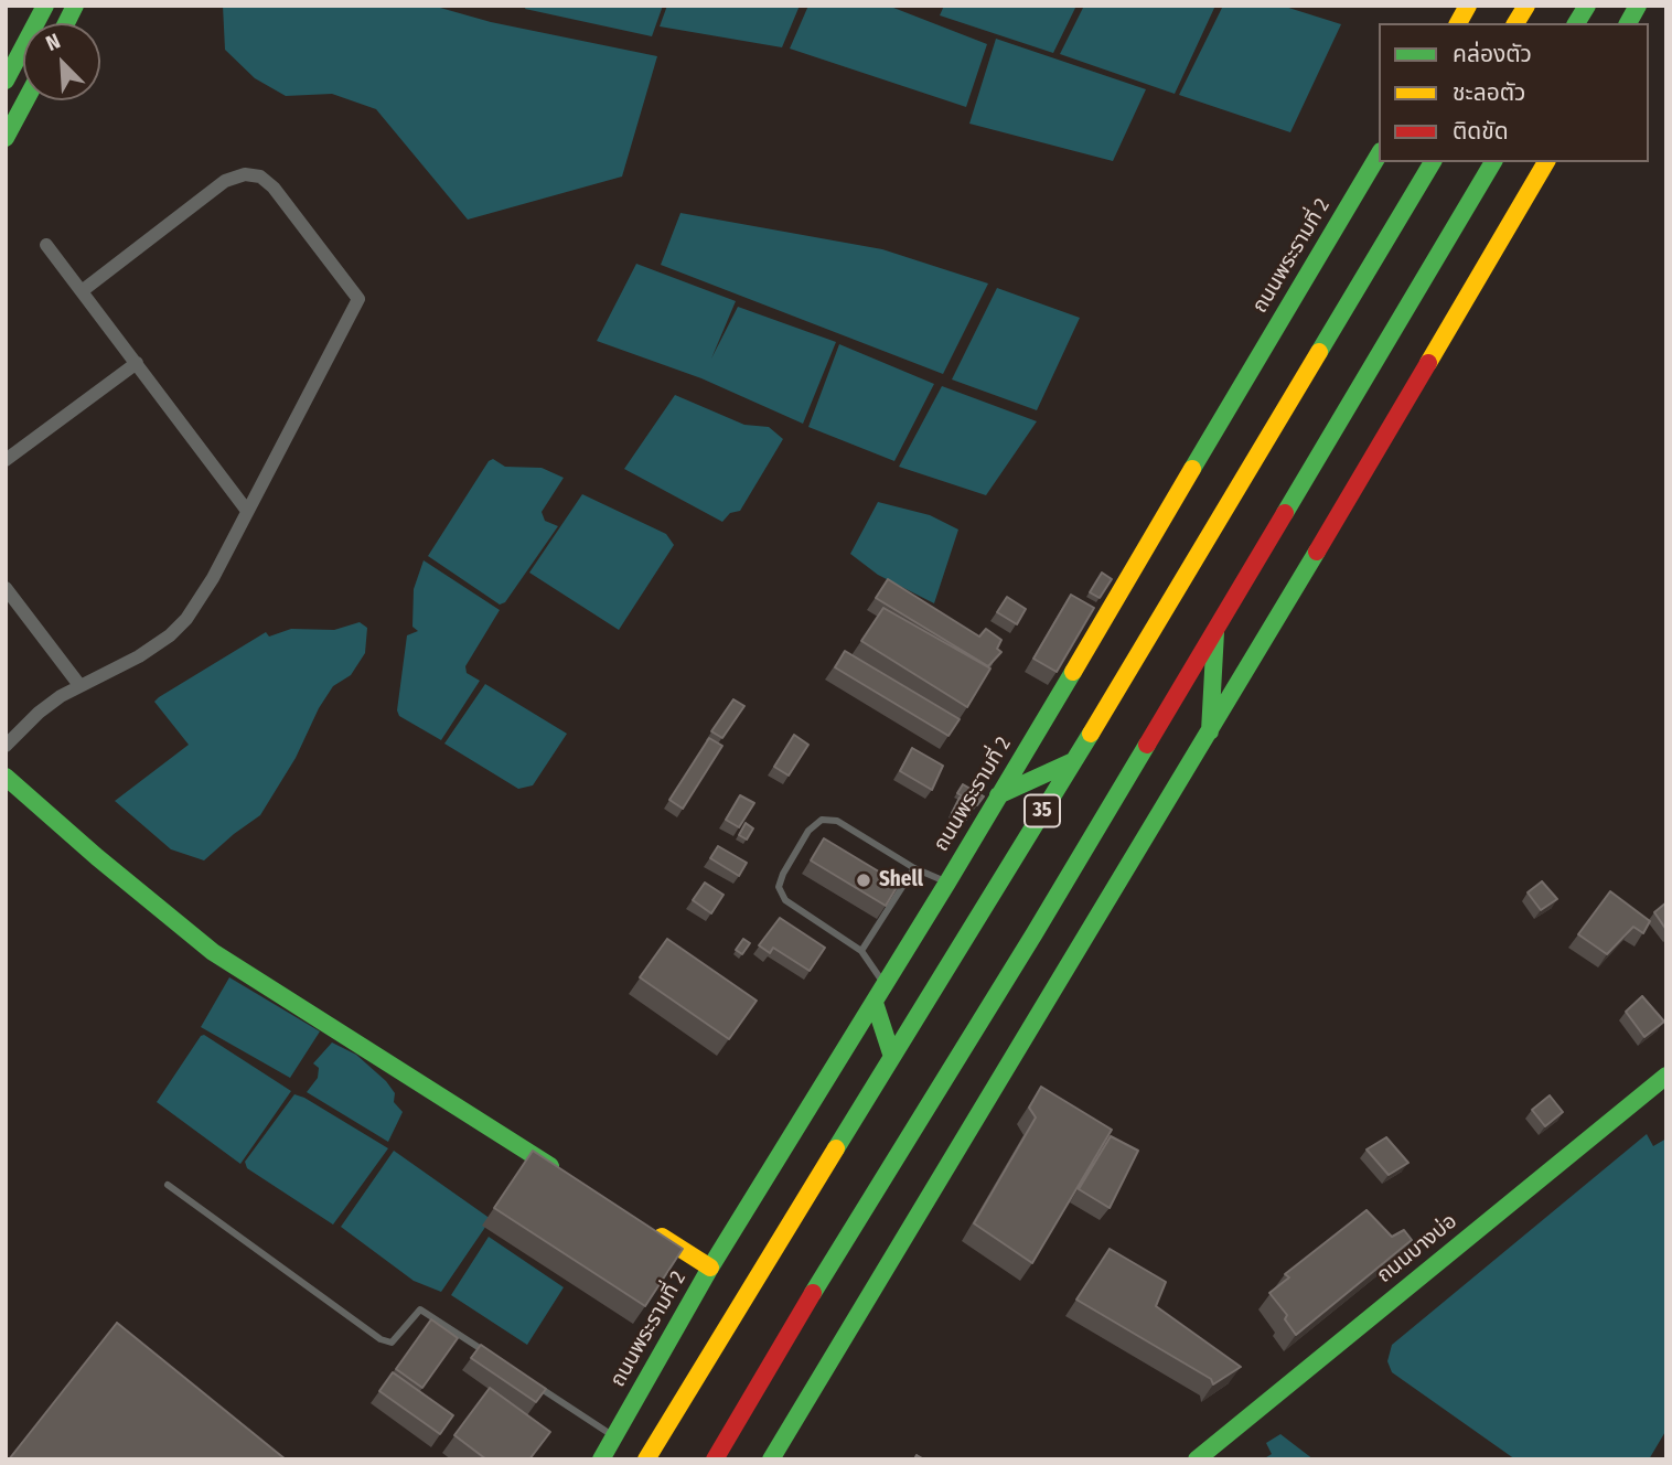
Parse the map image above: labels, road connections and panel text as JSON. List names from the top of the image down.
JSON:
{
  "streets": {
    "main road": ["ถนนพระรามที่ 2", "35", "ถนนบางบ่อ"]
  },
  "places": ["Shell"],
  "legend": ["คล่องตัว", "ชะลอตัว", "ติดขัด"],
  "north": "top left"
}
